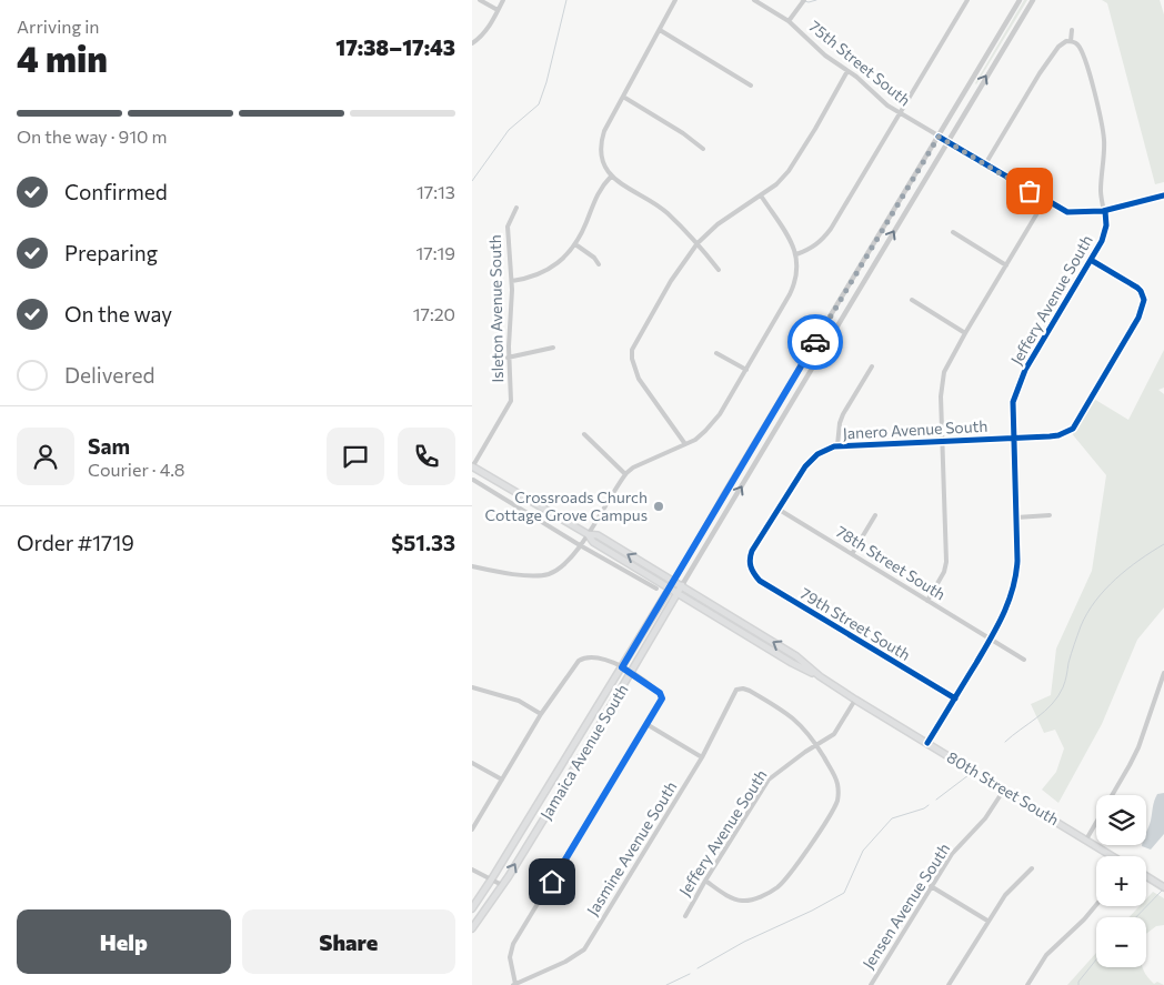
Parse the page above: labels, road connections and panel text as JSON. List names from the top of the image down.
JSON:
{
  "streets": {
    "main road": ["Jamaica Avenue South", "80th Street South"],
    "street": [
      "75th Street South",
      "Jeffery Avenue South",
      "Isleton Avenue South",
      "Janero Avenue South",
      "78th Street South",
      "79th Street South",
      "Jasmine Avenue South",
      "Jensen Avenue South"
    ]
  },
  "crossings": [
    ["75th Street South", "Jeffery Avenue South"],
    ["75th Street South", "Jamaica Avenue South"],
    ["Jeffery Avenue South", "Janero Avenue South"],
    ["Jeffery Avenue South", "78th Street South"],
    ["Jeffery Avenue South", "79th Street South"],
    ["Jeffery Avenue South", "80th Street South"],
    ["Isleton Avenue South", "80th Street South"],
    ["Janero Avenue South", "78th Street South"],
    ["Janero Avenue South", "79th Street South"],
    ["Jamaica Avenue South", "80th Street South"],
    ["80th Street South", "Jensen Avenue South"]
  ],
  "places": ["Crossroads Church Cottage Grove Campus"],
  "page": {
    "heading": ["4 min", "Arriving in", "17:38–17:43"],
    "panel": [
      "Sam",
      "Courier · 4.8",
      "Order #1719",
      "$51.33"
    ],
    "bar": "On the way · 910 m",
    "list": [
      ["Confirmed", "17:13"],
      ["Preparing", "17:19"],
      ["On the way", "17:20"],
      "Delivered"
    ],
    "map_buttons": ["+", "−"],
    "buttons": ["Help", "Share"]
  }
}
